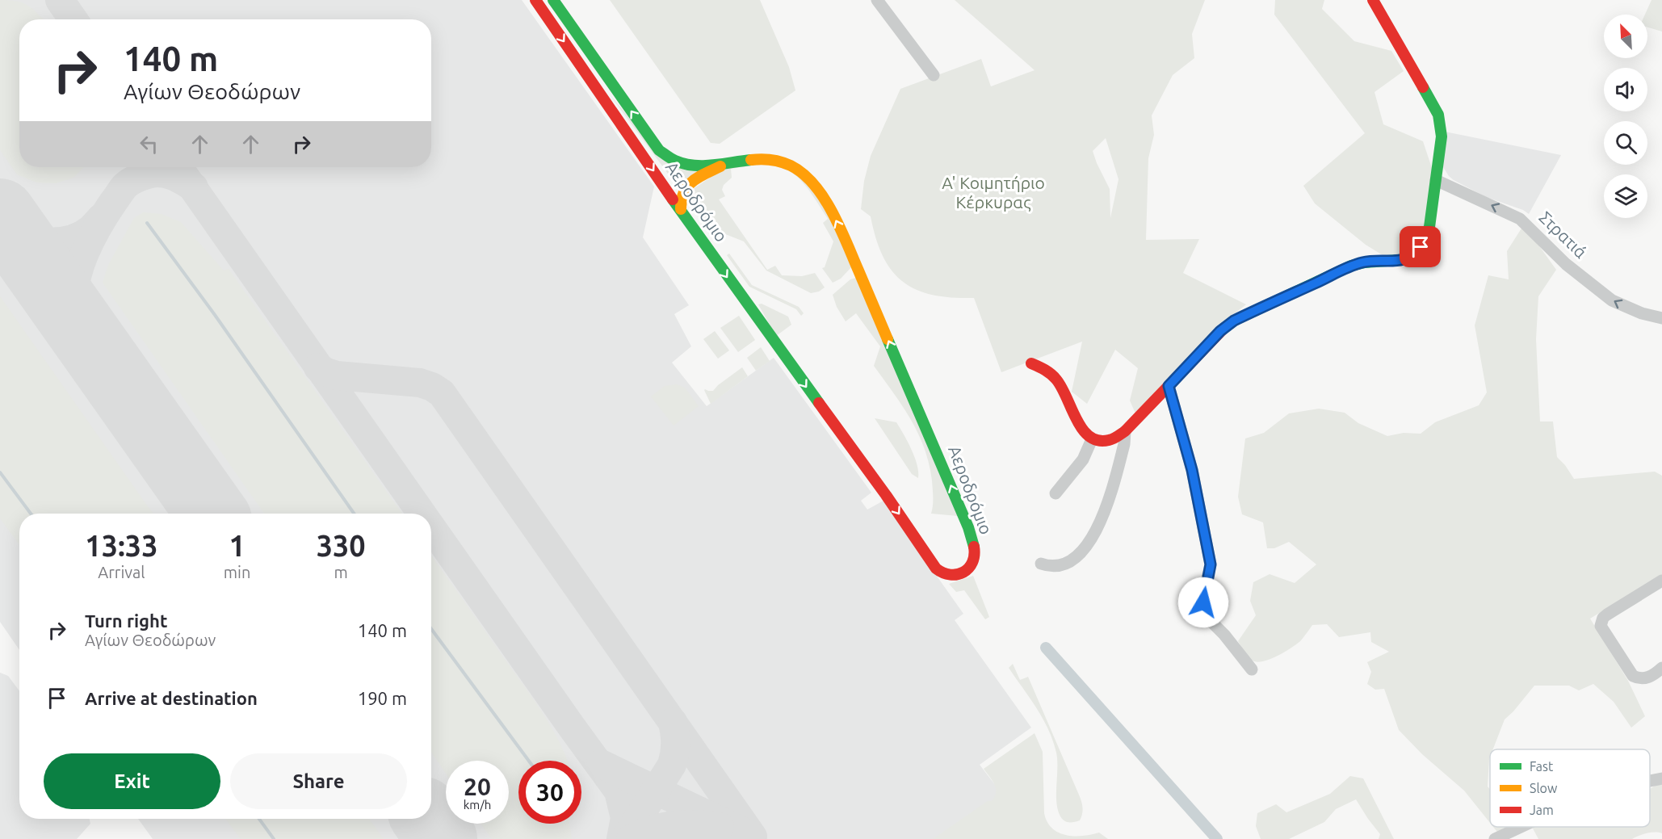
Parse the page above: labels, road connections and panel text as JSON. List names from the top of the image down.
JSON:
{
  "streets": {
    "main road": ["Αεροδρόμιο"],
    "street": ["Στρατιά"]
  },
  "one_way": ["Στρατιά"],
  "parks": ["Α' Κοιμητήριο Κέρκυρας"],
  "legend": ["Fast", "Slow", "Jam"],
  "north": "top left",
  "page": {
    "turn": ["140 m", "Αγίων Θεοδώρων"],
    "eta": [
      "13:33",
      "Arrival",
      "1",
      "min",
      "330",
      "m"
    ],
    "list": [
      {
        "name": "Turn right",
        "note": "Αγίων Θεοδώρων",
        "value": "140 m"
      },
      {
        "name": "Arrive at destination",
        "value": "190 m"
      }
    ],
    "buttons": ["Exit", "Share"],
    "speed": "20 km/h",
    "limit": "30"
  }
}
